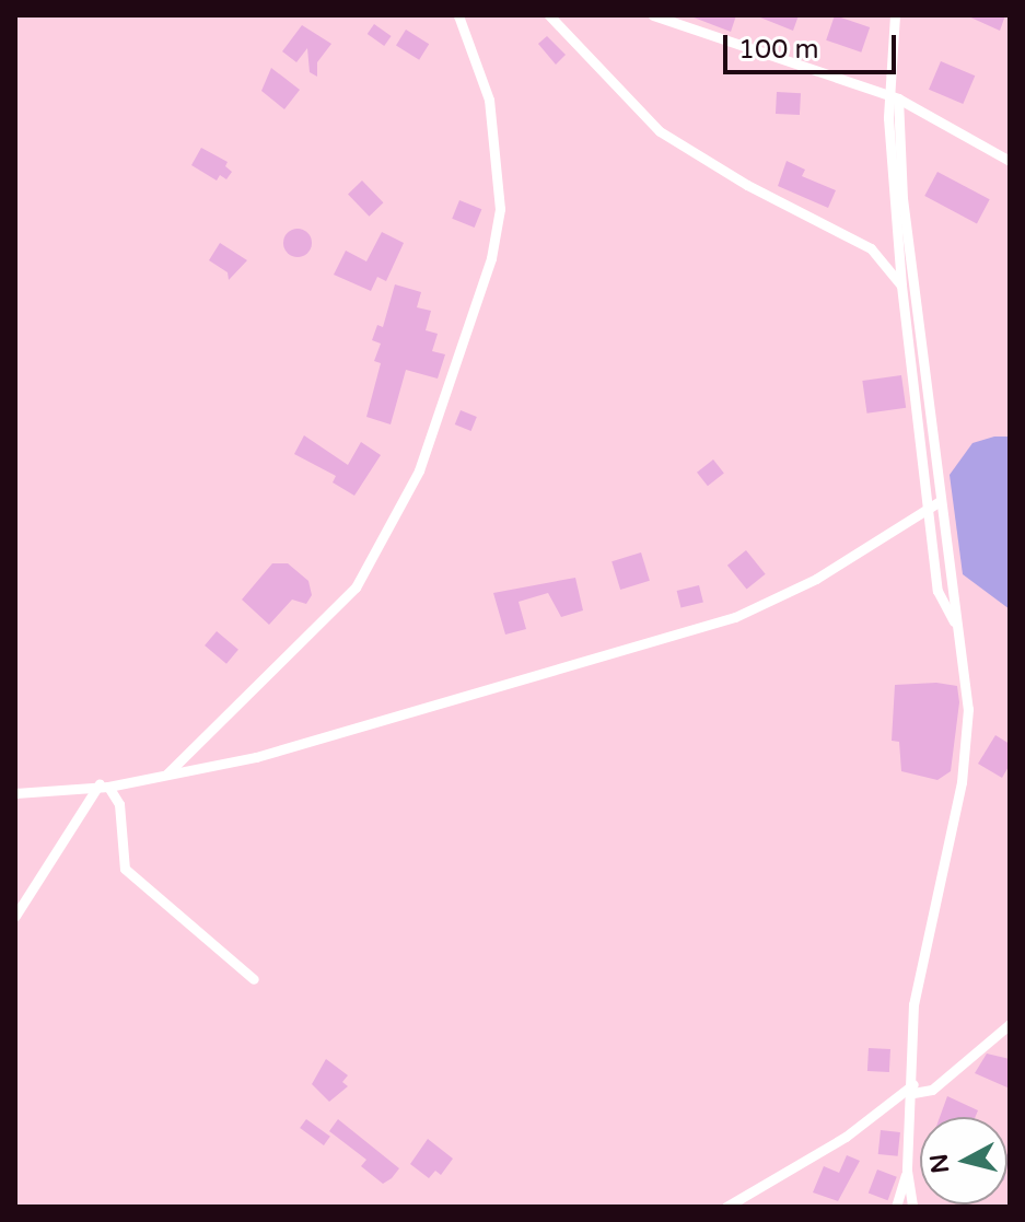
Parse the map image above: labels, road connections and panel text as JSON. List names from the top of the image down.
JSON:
{
  "scale_bar": "100 m",
  "north": "left"
}
